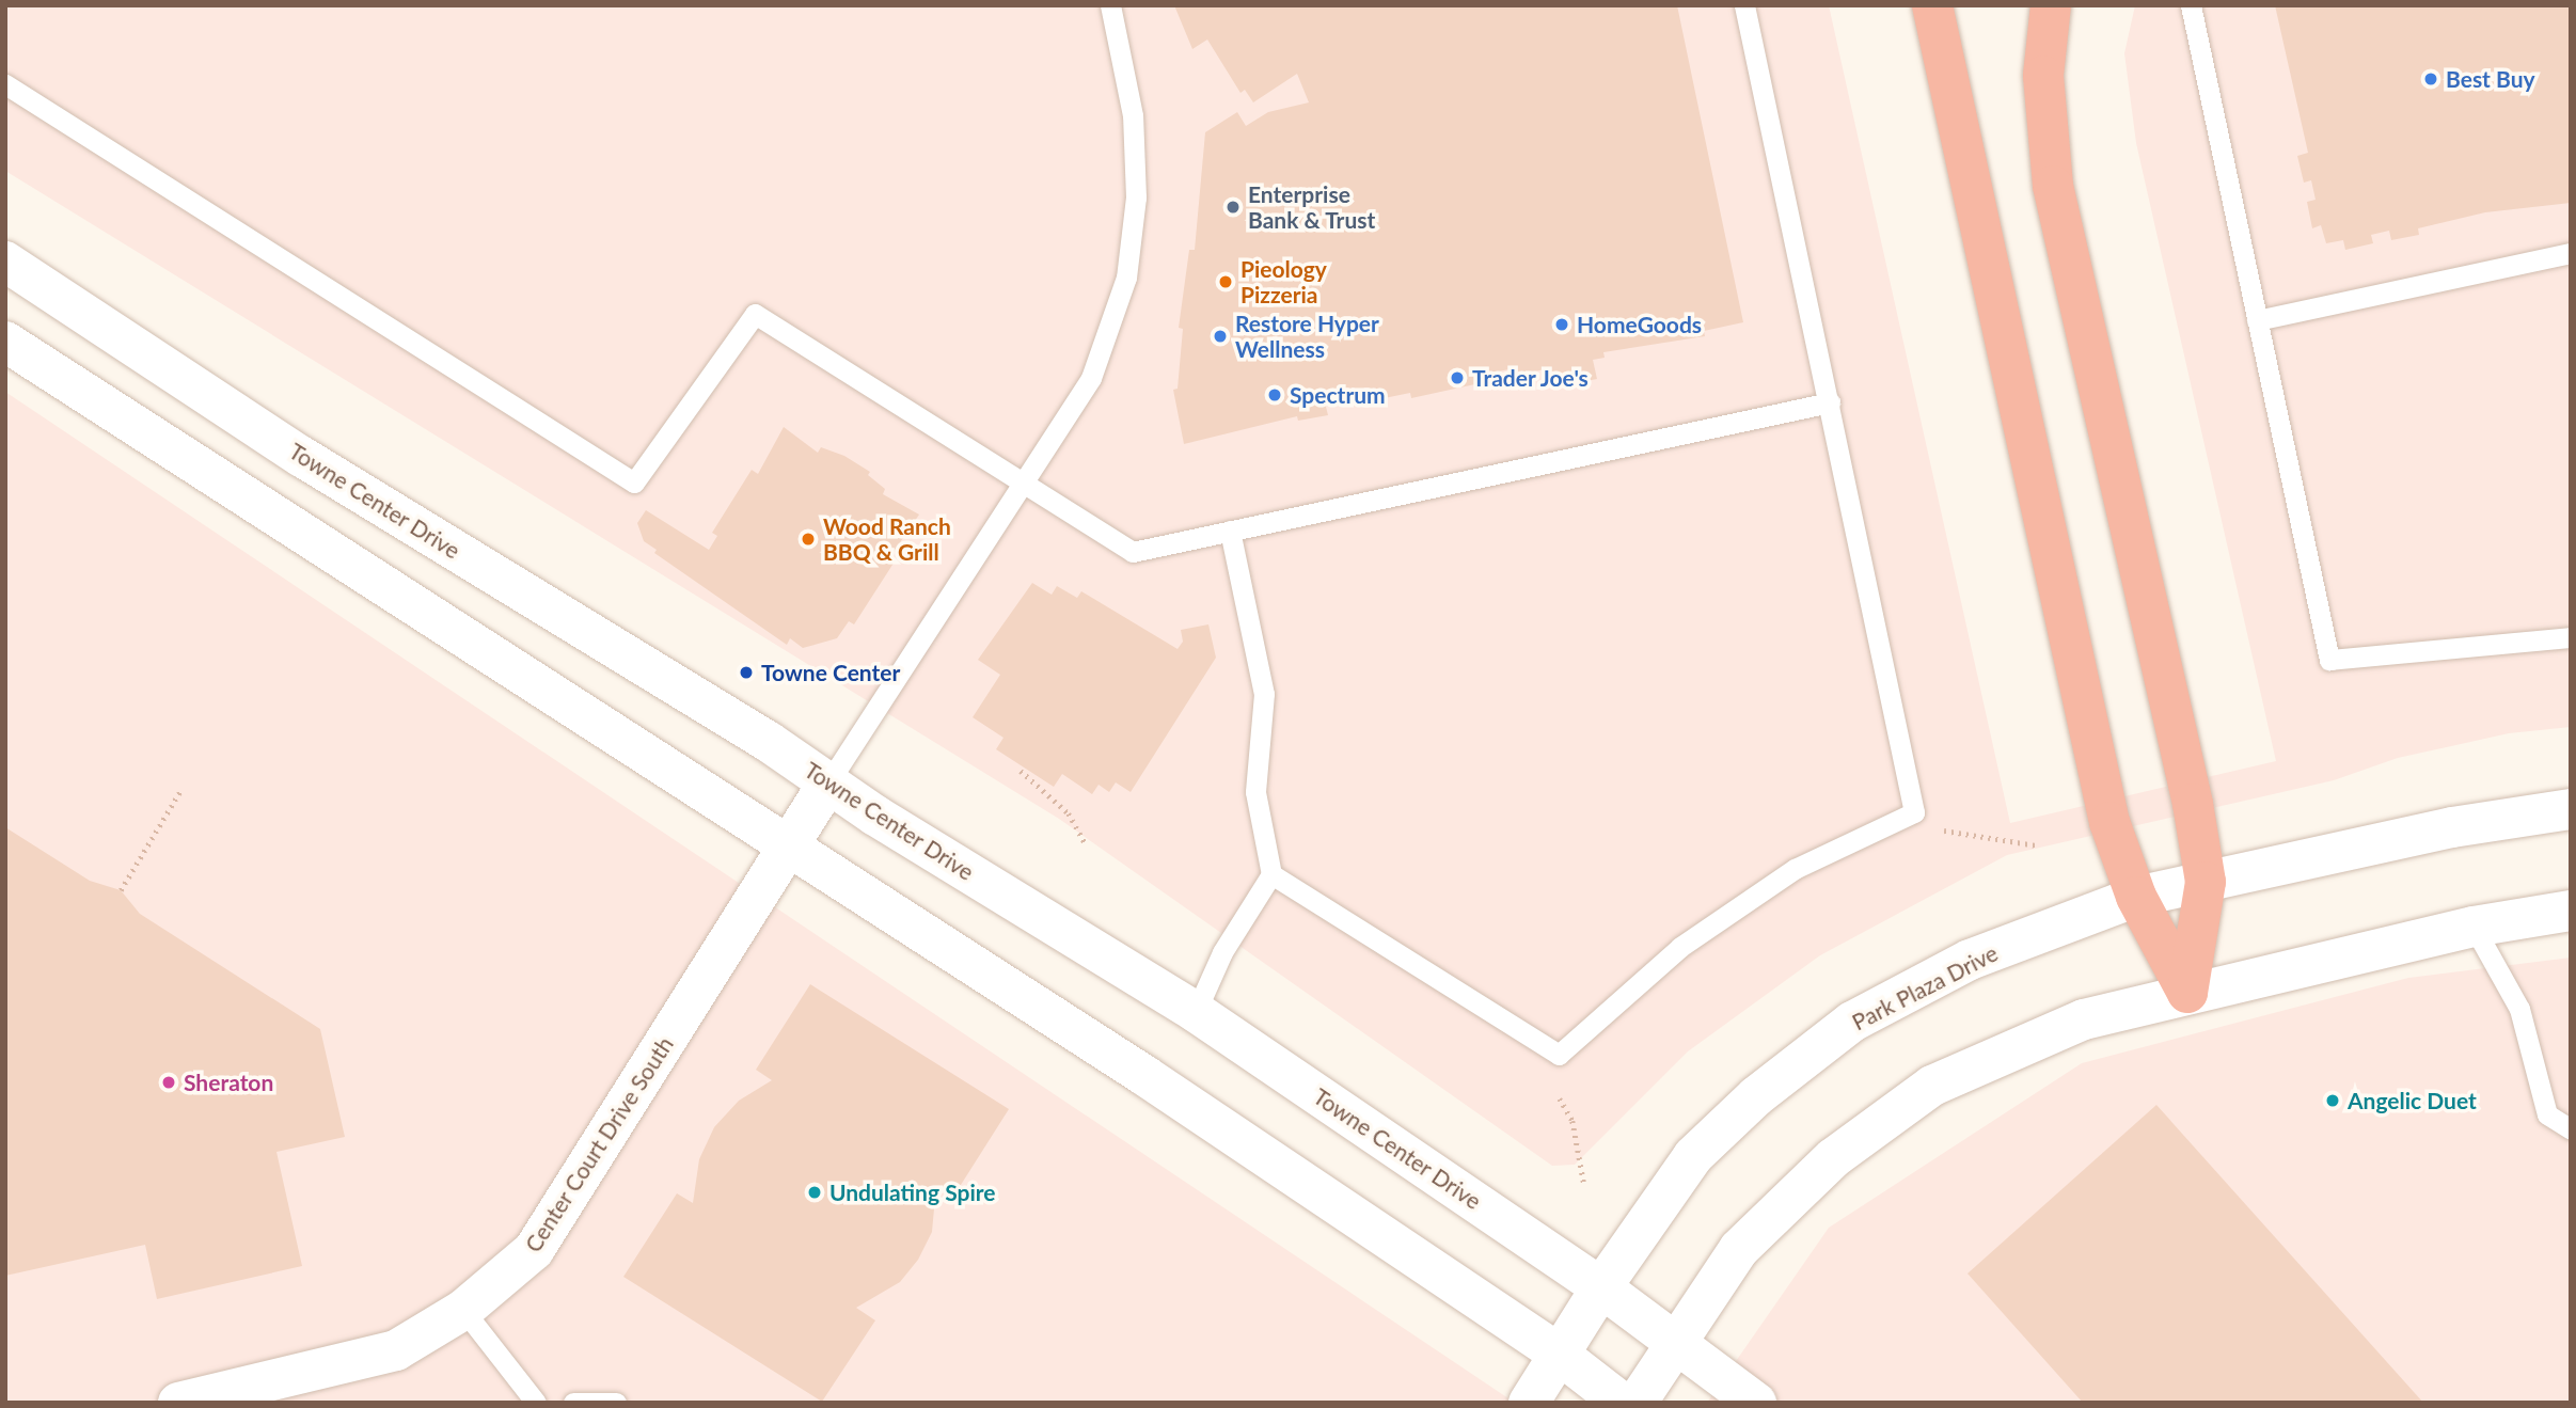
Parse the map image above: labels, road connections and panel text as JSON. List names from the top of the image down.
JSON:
{
  "streets": {
    "street": ["Towne Center Drive", "Park Plaza Drive", "Center Court Drive South"]
  },
  "crossings": [
    ["Towne Center Drive", "Park Plaza Drive"],
    ["Towne Center Drive", "Center Court Drive South"]
  ],
  "places": [
    "Best Buy",
    "Enterprise Bank & Trust",
    "Pieology Pizzeria",
    "HomeGoods",
    "Restore Hyper Wellness",
    "Trader Joe's",
    "Spectrum",
    "Wood Ranch BBQ & Grill",
    "Towne Center",
    "Sheraton",
    "Angelic Duet",
    "Undulating Spire"
  ]
}
